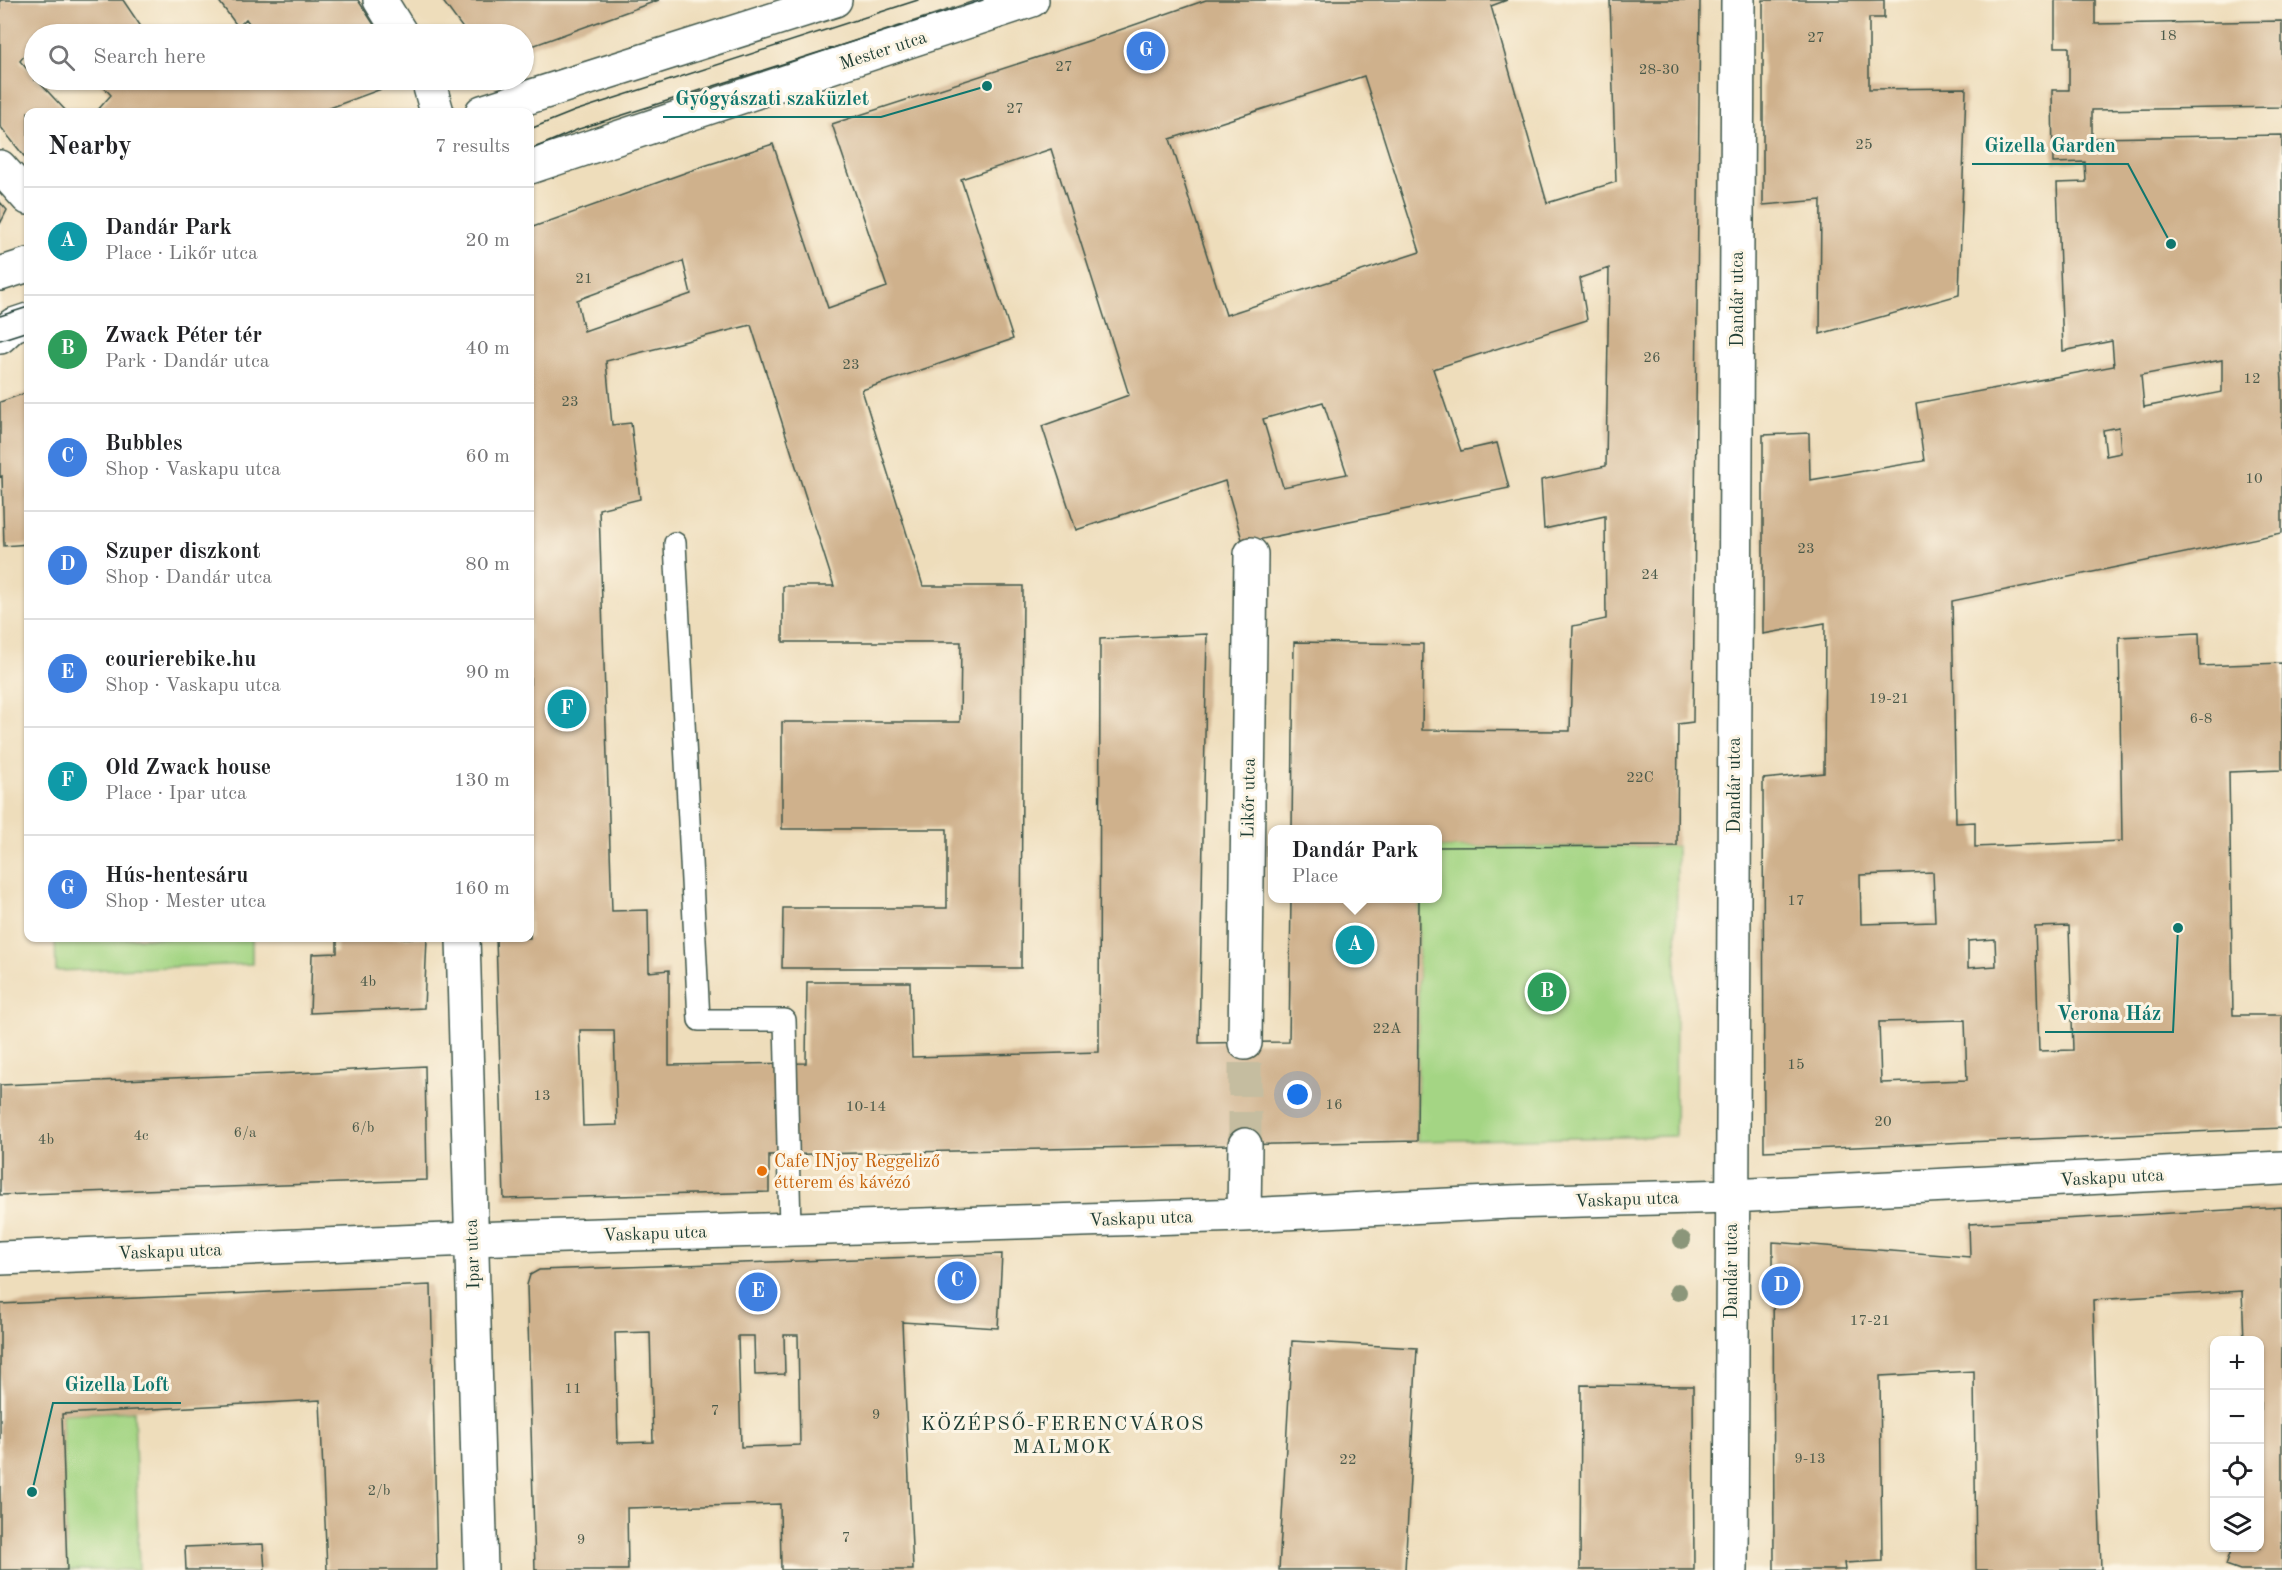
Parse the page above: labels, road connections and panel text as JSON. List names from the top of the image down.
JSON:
{
  "streets": {
    "street": [
      "Mester utca",
      "Dandár utca",
      "Likőr utca",
      "Vaskapu utca",
      "Ipar utca"
    ]
  },
  "crossings": [
    ["Dandár utca", "Vaskapu utca"],
    ["Vaskapu utca", "Ipar utca"]
  ],
  "districts": ["KÖZÉPSŐ-FERENCVÁROS MALMOK"],
  "places": [
    "Gyógyászati szaküzlet",
    "Gizella Garden",
    "Verona Ház",
    "Cafe INjoy Reggeliző étterem és kávézó",
    "Gizella Loft"
  ],
  "house_numbers": [
    "18",
    "27",
    "27",
    "28-30",
    "27",
    "25",
    "21",
    "26",
    "23",
    "12",
    "23",
    "10",
    "23",
    "24",
    "19-21",
    "6-8",
    "22C",
    "17",
    "4b",
    "22A",
    "15",
    "13",
    "16",
    "10-14",
    "20",
    "6/b",
    "6/a",
    "4c",
    "4b",
    "17-21",
    "11",
    "7",
    "9",
    "9-13",
    "22",
    "2/b",
    "7",
    "9"
  ],
  "page": {
    "search": "Search here",
    "pins": [
      "G",
      "F",
      "A",
      "B",
      "C",
      "D",
      "E"
    ],
    "heading": ["Nearby", "7 results"],
    "list": [
      {
        "mark": "A",
        "name": "Dandár Park",
        "note": "Place · Likőr utca",
        "value": "20 m"
      },
      {
        "mark": "B",
        "name": "Zwack Péter tér",
        "note": "Park · Dandár utca",
        "value": "40 m"
      },
      {
        "mark": "C",
        "name": "Bubbles",
        "note": "Shop · Vaskapu utca",
        "value": "60 m"
      },
      {
        "mark": "D",
        "name": "Szuper diszkont",
        "note": "Shop · Dandár utca",
        "value": "80 m"
      },
      {
        "mark": "E",
        "name": "courierebike.hu",
        "note": "Shop · Vaskapu utca",
        "value": "90 m"
      },
      {
        "mark": "F",
        "name": "Old Zwack house",
        "note": "Place · Ipar utca",
        "value": "130 m"
      },
      {
        "mark": "G",
        "name": "Hús-hentesáru",
        "note": "Shop · Mester utca",
        "value": "160 m"
      }
    ],
    "popup": ["Dandár Park", "Place"],
    "map_buttons": ["+", "−"]
  }
}
